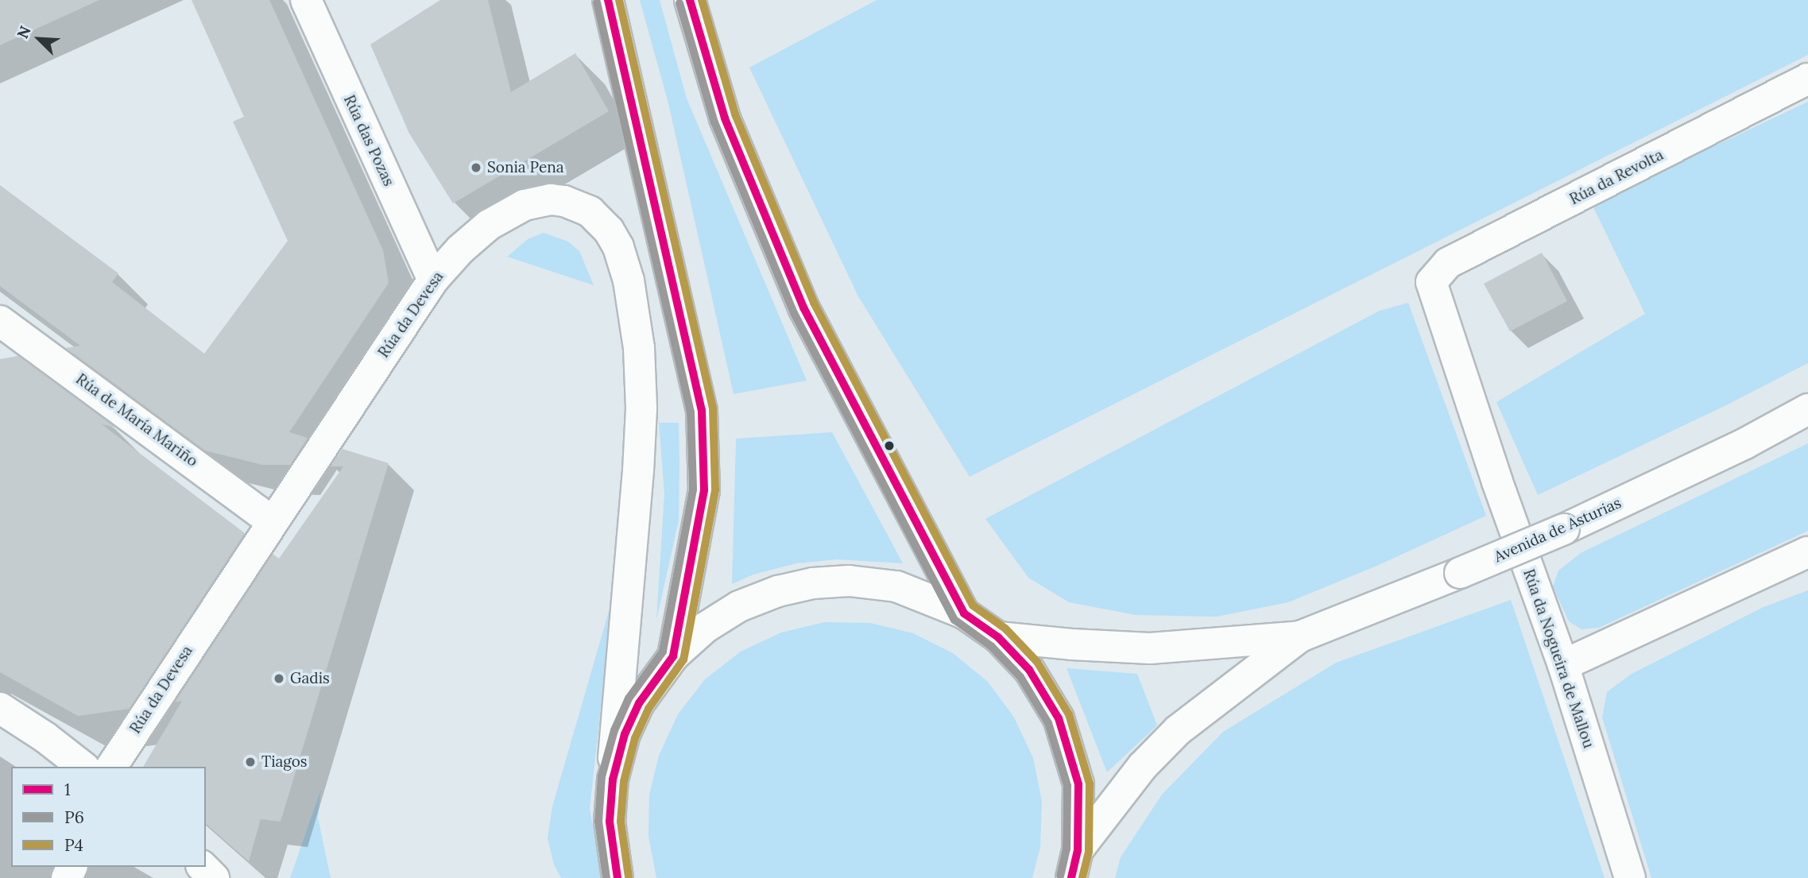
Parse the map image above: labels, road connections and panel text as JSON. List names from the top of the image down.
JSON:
{
  "streets": {
    "street": [
      "Rúa das Pozas",
      "Rúa da Revolta",
      "Rúa da Devesa",
      "Rúa de María Mariño",
      "Avenida de Asturias",
      "Rúa da Nogueira de Mallou"
    ]
  },
  "crossings": [
    ["Rúa das Pozas", "Rúa da Devesa"],
    ["Rúa da Revolta", "Rúa da Nogueira de Mallou"],
    ["Rúa da Devesa", "Rúa de María Mariño"]
  ],
  "places": ["Sonia Pena", "Gadis", "Tiagos"],
  "lines": ["transit line 1", "transit line P4", "transit line P6"],
  "legend": ["1", "P6", "P4"],
  "north": "top left"
}
